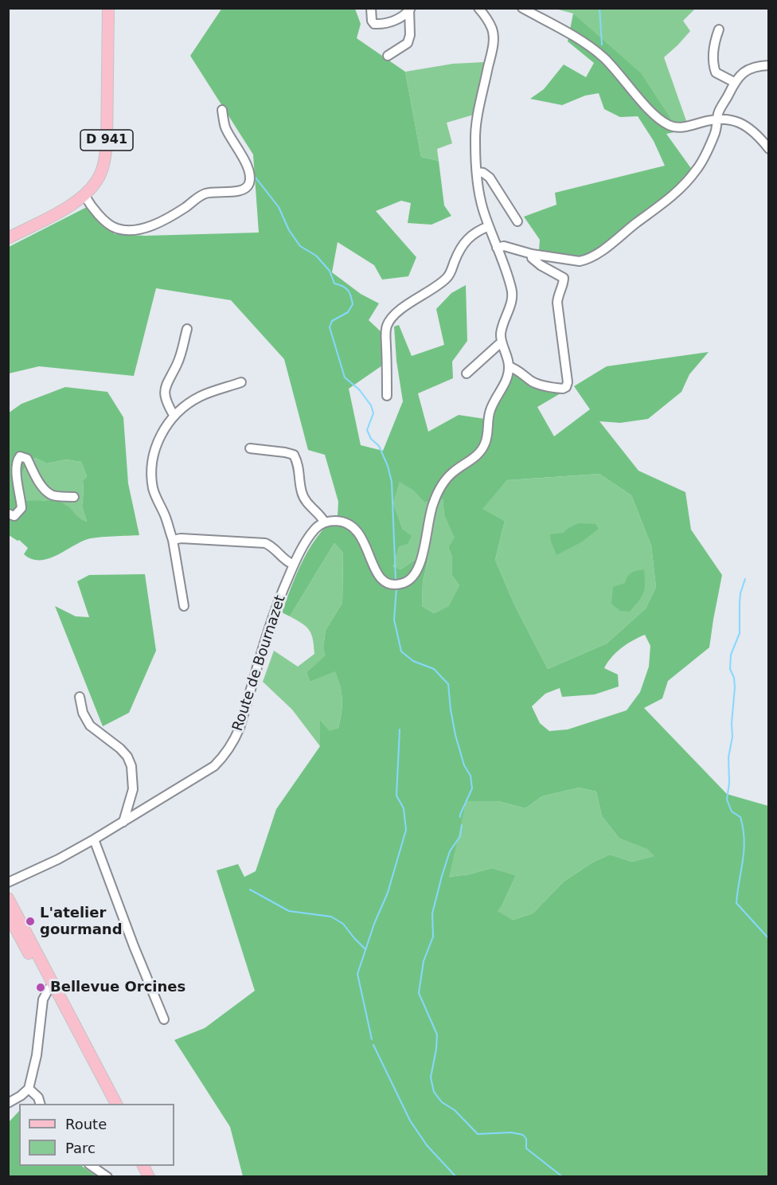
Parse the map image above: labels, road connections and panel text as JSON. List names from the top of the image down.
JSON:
{
  "streets": {
    "main road": ["D 941"],
    "street": ["Route de Bournazet"]
  },
  "places": ["L'atelier gourmand", "Bellevue Orcines"],
  "legend": ["Route", "Parc"]
}
